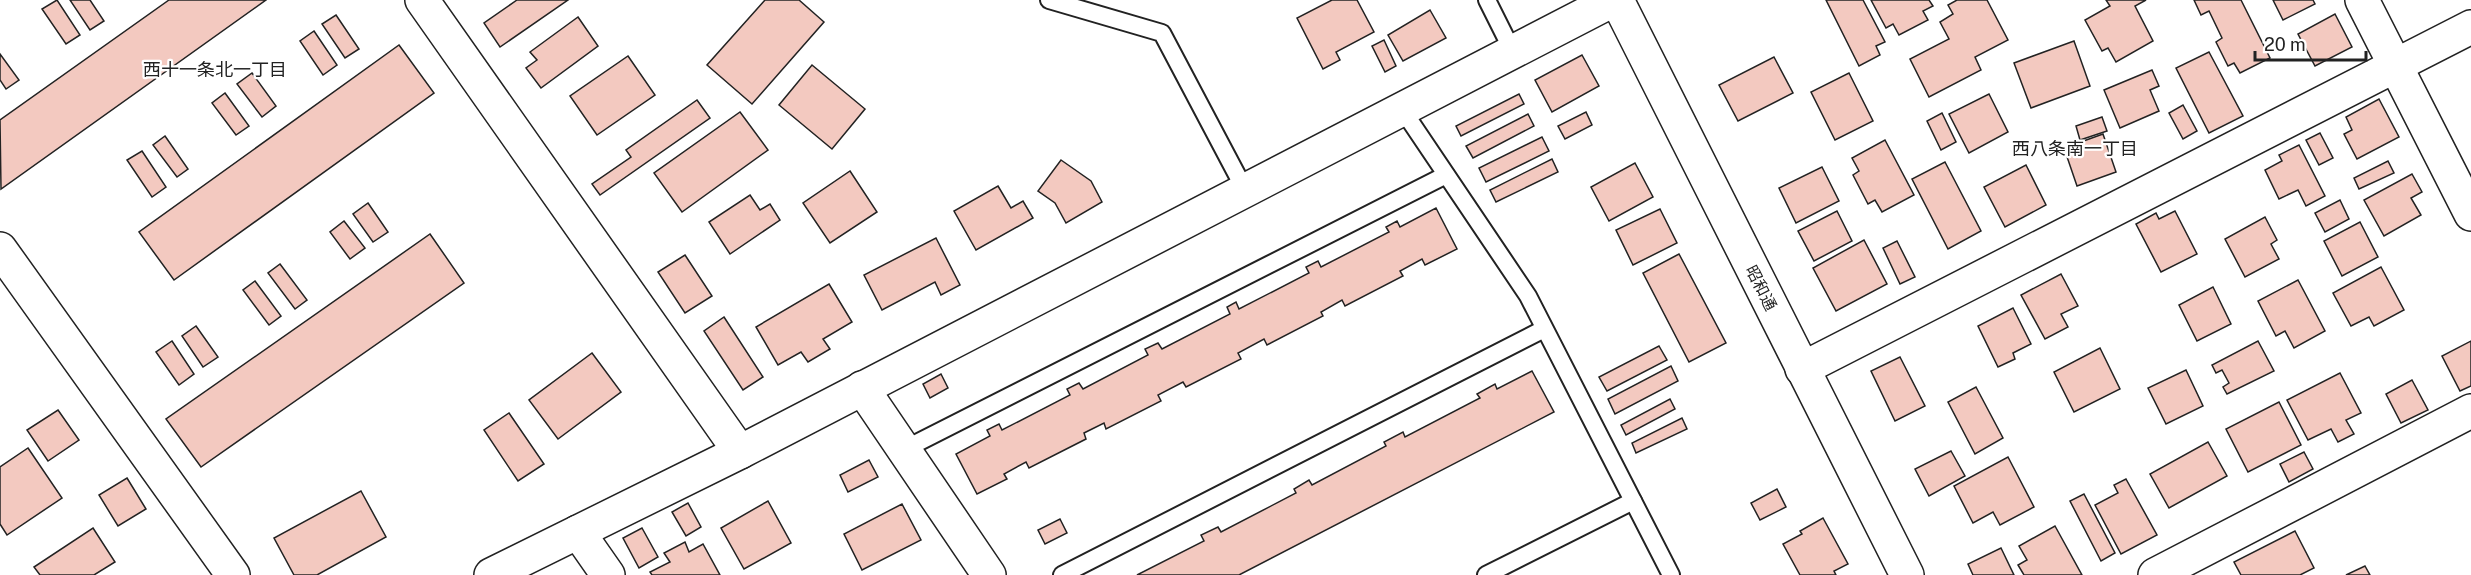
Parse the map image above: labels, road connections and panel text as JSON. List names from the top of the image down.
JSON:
{
  "streets": {
    "street": ["昭和通"]
  },
  "districts": ["西十一条北一丁目", "西八条南一丁目"],
  "scale_bar": "20 m"
}
